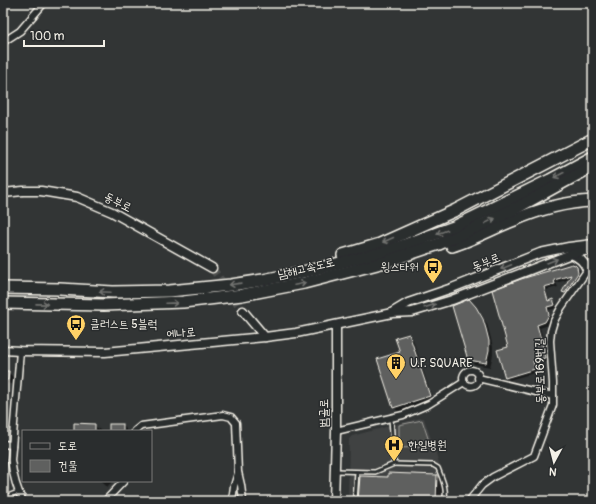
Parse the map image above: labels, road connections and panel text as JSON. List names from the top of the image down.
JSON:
{
  "streets": {
    "highway": ["남해고속도로"],
    "street": [
      "동부로",
      "에나로",
      "동부로169번길",
      "범골로"
    ]
  },
  "crossings": [
    ["동부로", "에나로"],
    ["동부로", "범골로"]
  ],
  "places": {
    "bus stop": ["윙스타워", "클러스트 5블럭"],
    "building": ["U.P. SQUARE"],
    "hospital": ["한일병원"]
  },
  "legend": ["도로", "건물"],
  "scale_bar": "100 m",
  "north": "bottom"
}
